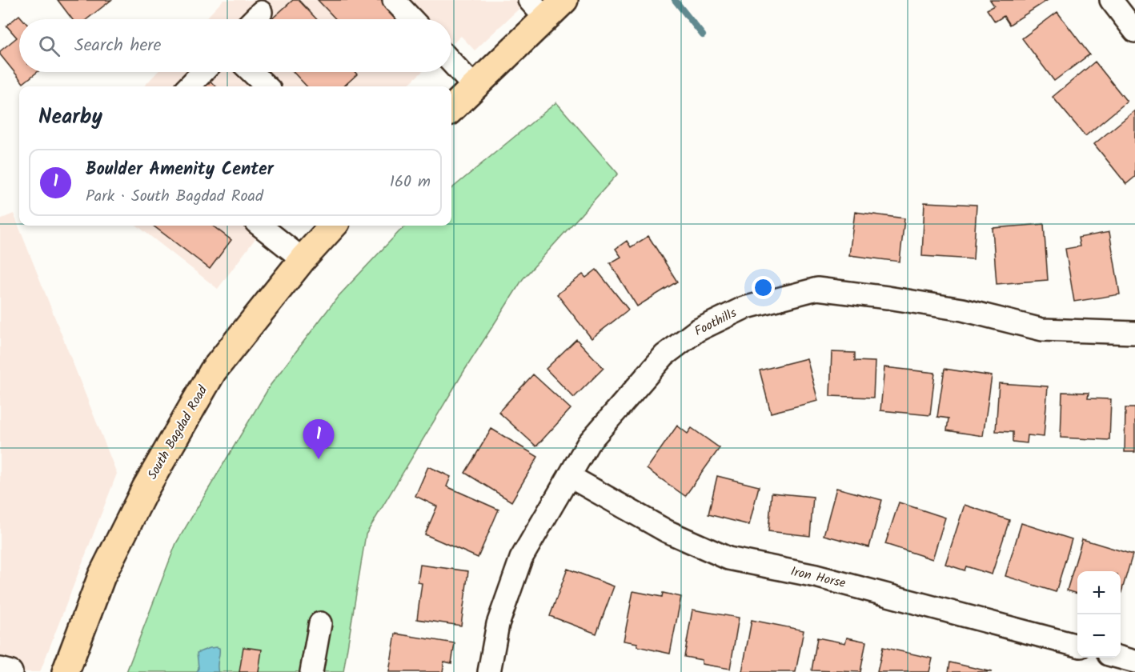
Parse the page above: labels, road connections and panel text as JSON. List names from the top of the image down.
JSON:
{
  "streets": {
    "main road": ["South Bagdad Road"],
    "street": ["Foothills", "Iron Horse"]
  },
  "crossings": [
    ["Foothills", "Iron Horse"]
  ],
  "page": {
    "search": "Search here",
    "heading": "Nearby",
    "list": [
      {
        "mark": "1",
        "name": "Boulder Amenity Center",
        "note": "Park · South Bagdad Road",
        "value": "160 m"
      }
    ],
    "pins": "1",
    "map_buttons": ["+", "−"]
  }
}
